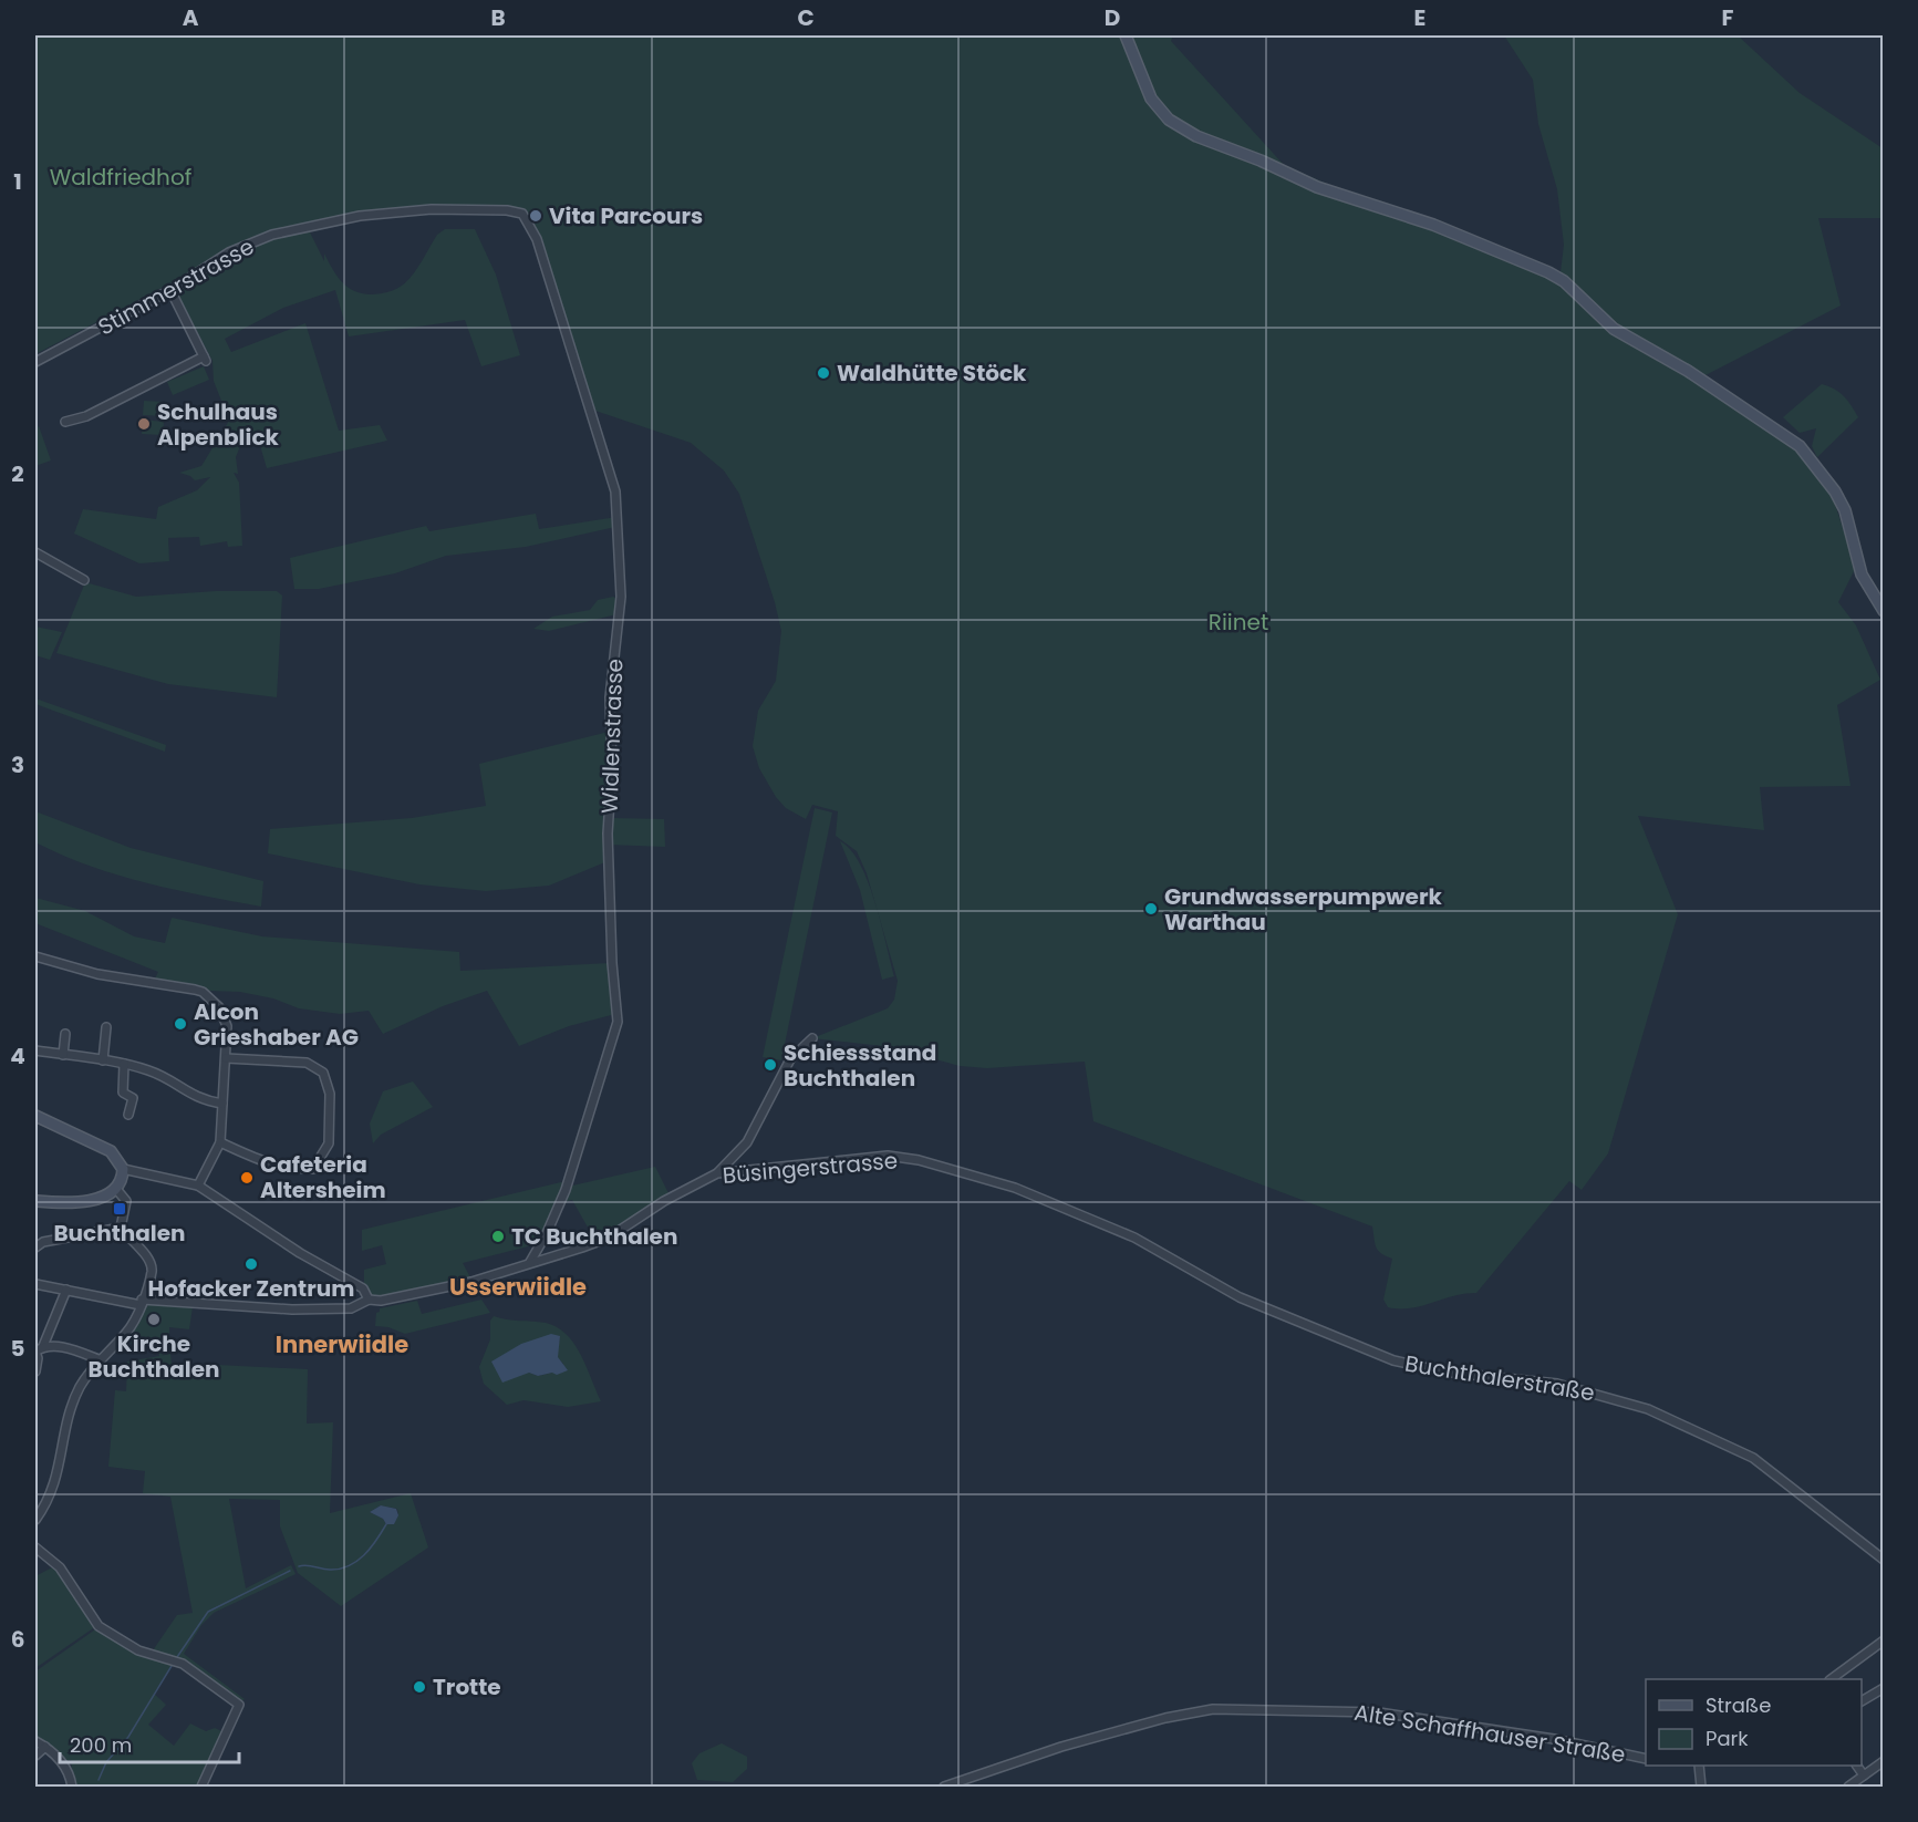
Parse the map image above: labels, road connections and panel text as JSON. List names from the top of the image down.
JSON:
{
  "streets": {
    "street": [
      "Stimmerstrasse",
      "Widlenstrasse",
      "Büsingerstrasse",
      "Buchthalerstraße",
      "Alte Schaffhauser Straße"
    ]
  },
  "crossings": [
    ["Stimmerstrasse", "Widlenstrasse"],
    ["Widlenstrasse", "Büsingerstrasse"],
    ["Büsingerstrasse", "Buchthalerstraße"]
  ],
  "districts": ["Usserwiidle", "Innerwiidle"],
  "parks": ["Waldfriedhof", "Riinet"],
  "places": {
    "other": [
      "Vita Parcours",
      "Waldhütte Stöck",
      "Schulhaus Alpenblick",
      "Grundwasserpumpwerk Warthau",
      "Alcon Grieshaber AG",
      "Schiessstand Buchthalen",
      "Cafeteria Altersheim",
      "TC Buchthalen",
      "Hofacker Zentrum",
      "Kirche Buchthalen",
      "Trotte"
    ],
    "transit": ["Buchthalen"]
  },
  "legend": ["Straße", "Park"],
  "scale_bar": "200 m",
  "grid": {
    "columns": [
      "A",
      "B",
      "C",
      "D",
      "E",
      "F"
    ],
    "rows": [
      "1",
      "2",
      "3",
      "4",
      "5",
      "6"
    ]
  }
}
